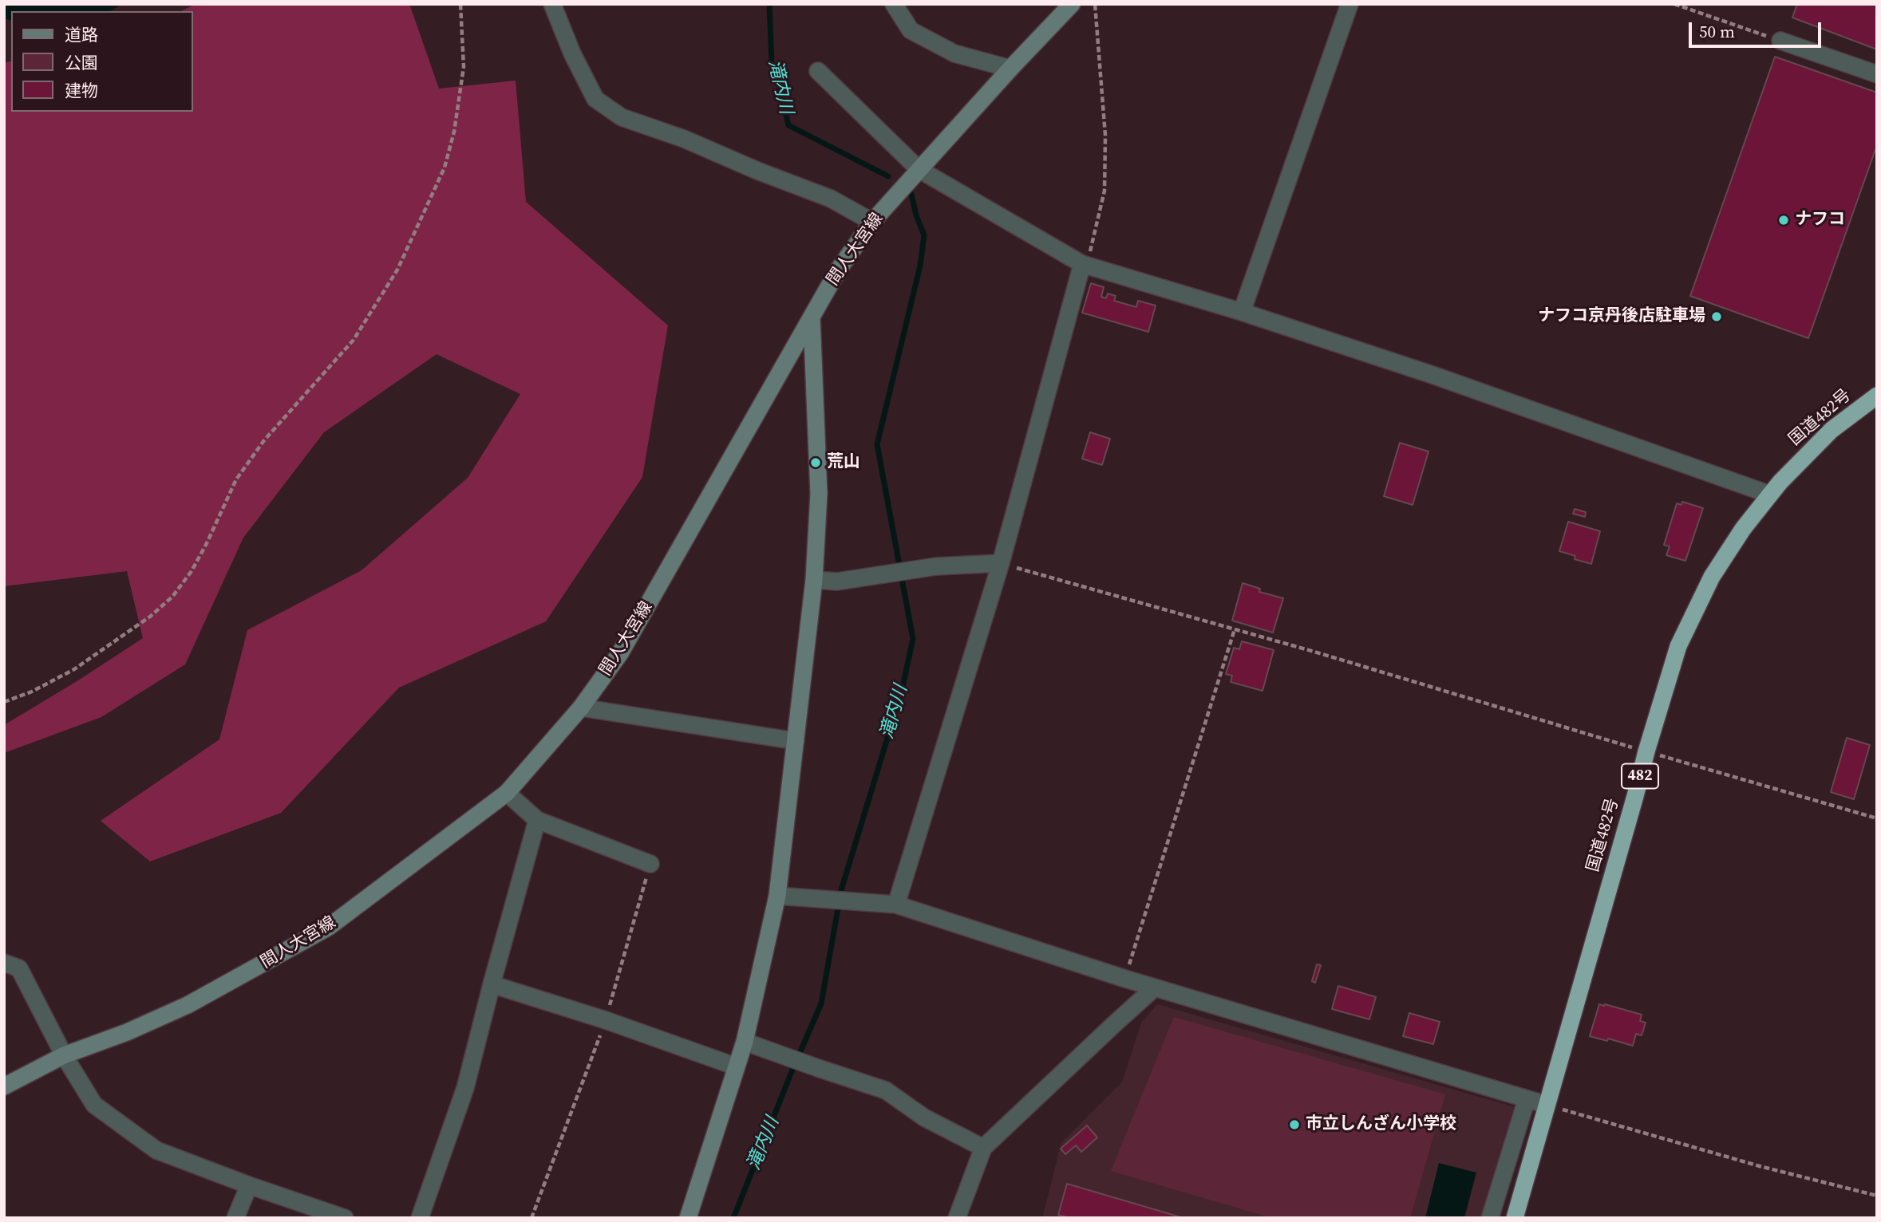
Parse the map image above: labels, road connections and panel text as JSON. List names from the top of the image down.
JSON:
{
  "streets": {
    "highway": ["国道482号", "482"],
    "main road": ["間人大宮線"]
  },
  "water": ["滝内川"],
  "places": [
    "ナフコ",
    "ナフコ京丹後店駐車場",
    "荒山",
    "市立しんざん小学校"
  ],
  "legend": ["道路", "公園", "建物"],
  "scale_bar": "50 m"
}
